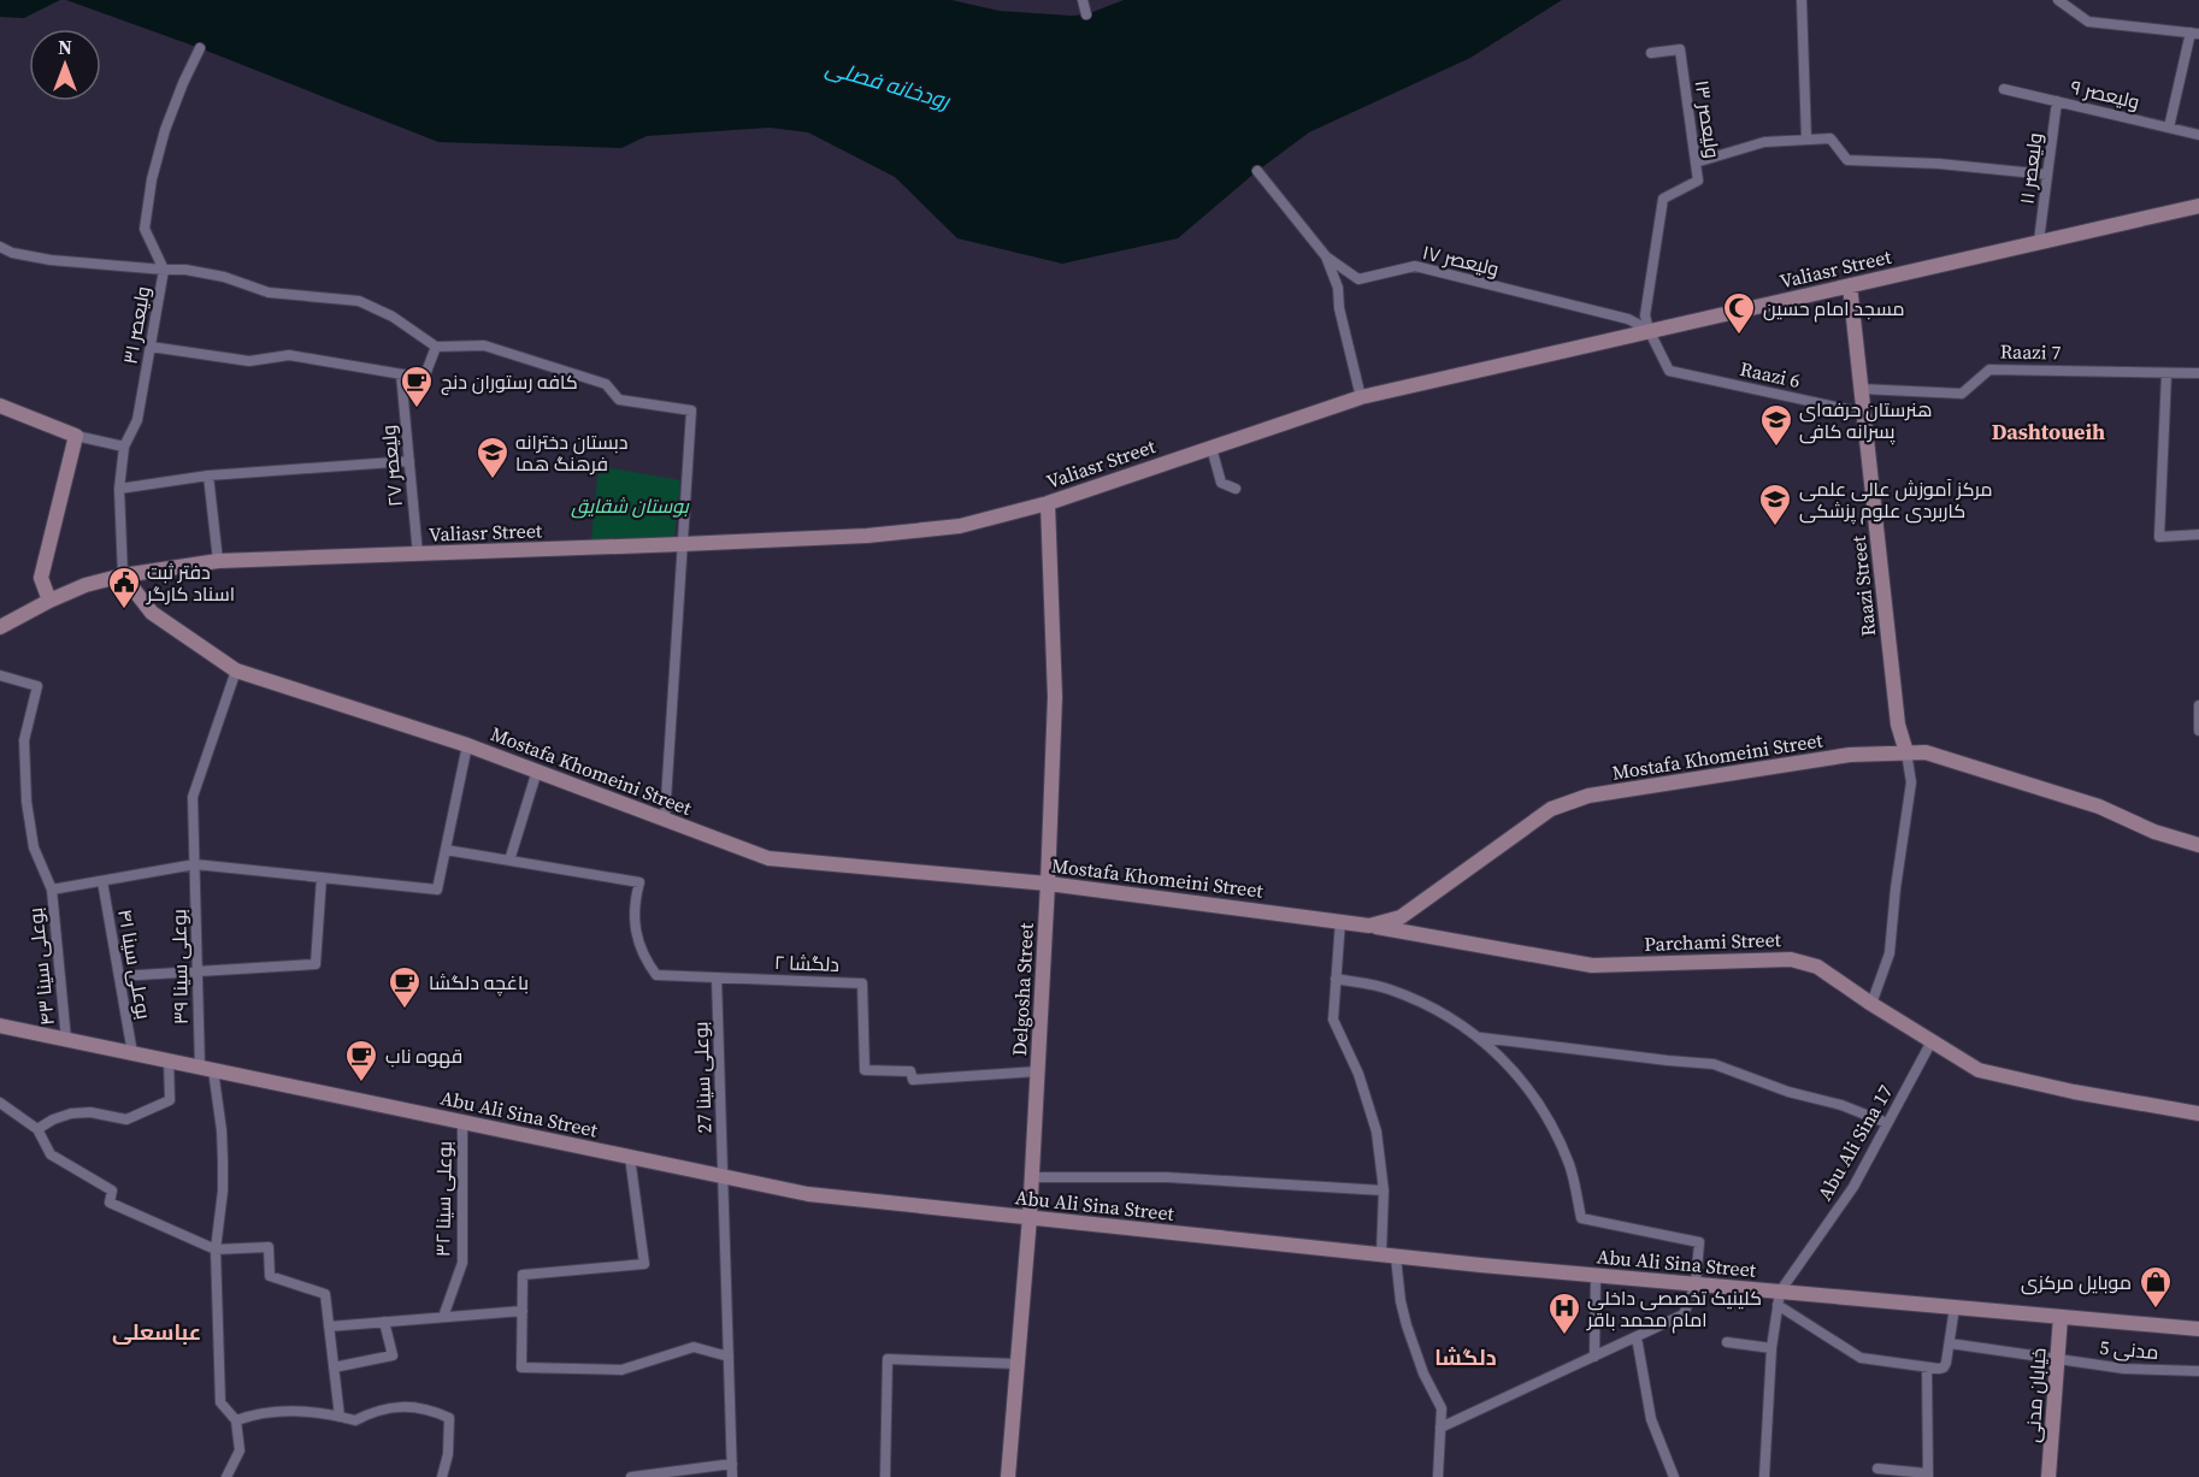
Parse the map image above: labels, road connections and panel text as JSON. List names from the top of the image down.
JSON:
{
  "streets": {
    "street": [
      "ولیعصر ۹",
      "ولیعصر ۱۳",
      "ولیعصر ۱۱",
      "ولیعصر ۱۷",
      "Valiasr Street",
      "ولیعصر ۳۱",
      "Raazi 7",
      "Raazi 6",
      "ولیعصر ۲۷",
      "Raazi Street",
      "Mostafa Khomeini Street",
      "Parchami Street",
      "دلگشا ۲",
      "بوعلی سینا ۴۱",
      "بوعلی سینا ۴۳",
      "بوعلی سینا ۳۹",
      "Delgosha Street",
      "بوعلی سینا 27",
      "Abu Ali Sina Street",
      "Abu Ali Sina 17",
      "بوعلی سینا ۳۲",
      "مدنی 5",
      "خیابان مدنی"
    ]
  },
  "crossings": [
    ["ولیعصر ۹", "ولیعصر ۱۱"],
    ["ولیعصر ۱۳", "ولیعصر ۱۷"],
    ["ولیعصر ۱۳", "Valiasr Street"],
    ["ولیعصر ۱۳", "Raazi 6"],
    ["ولیعصر ۱۱", "Valiasr Street"],
    ["ولیعصر ۱۷", "Valiasr Street"],
    ["ولیعصر ۱۷", "Raazi 6"],
    ["Valiasr Street", "ولیعصر ۳۱"],
    ["Valiasr Street", "Raazi 6"],
    ["Valiasr Street", "ولیعصر ۲۷"],
    ["Valiasr Street", "Raazi Street"],
    ["Valiasr Street", "Mostafa Khomeini Street"],
    ["Valiasr Street", "Delgosha Street"],
    ["ولیعصر ۳۱", "Mostafa Khomeini Street"],
    ["Raazi 7", "Raazi Street"],
    ["Raazi 6", "Raazi Street"],
    ["Raazi Street", "Mostafa Khomeini Street"],
    ["Mostafa Khomeini Street", "Parchami Street"],
    ["Mostafa Khomeini Street", "بوعلی سینا ۳۹"],
    ["Mostafa Khomeini Street", "Delgosha Street"],
    ["Parchami Street", "Abu Ali Sina 17"],
    ["دلگشا ۲", "Delgosha Street"],
    ["دلگشا ۲", "بوعلی سینا 27"],
    ["بوعلی سینا ۴۱", "Abu Ali Sina Street"],
    ["بوعلی سینا ۴۳", "Abu Ali Sina Street"],
    ["بوعلی سینا ۳۹", "Abu Ali Sina Street"],
    ["Delgosha Street", "Abu Ali Sina Street"],
    ["بوعلی سینا 27", "Abu Ali Sina Street"],
    ["Abu Ali Sina Street", "Abu Ali Sina 17"],
    ["Abu Ali Sina Street", "بوعلی سینا ۳۲"],
    ["Abu Ali Sina Street", "خیابان مدنی"],
    ["مدنی 5", "خیابان مدنی"]
  ],
  "districts": ["Dashtoueih", "عباسعلی", "دلگشا"],
  "water": ["رودخانه فصلی"],
  "parks": ["بوستان شقایق"],
  "places": {
    "mosque": ["مسجد امام حسین"],
    "cafe": ["کافه رستوران دنج", "باغچه دلگشا", "قهوه ناب"],
    "school or university": ["هنرستان حرفه‌ای پسرانه کافی", "دبستان دخترانه فرهنگ هما", "مرکز آموزش عالی علمی کاربردی علوم پزشکی"],
    "public building": ["دفتر ثبت اسناد کارگر"],
    "shop": ["موبایل مرکزی"],
    "hospital": ["کلینیک تخصصی داخلی امام محمد باقر"]
  },
  "north": "top"
}
